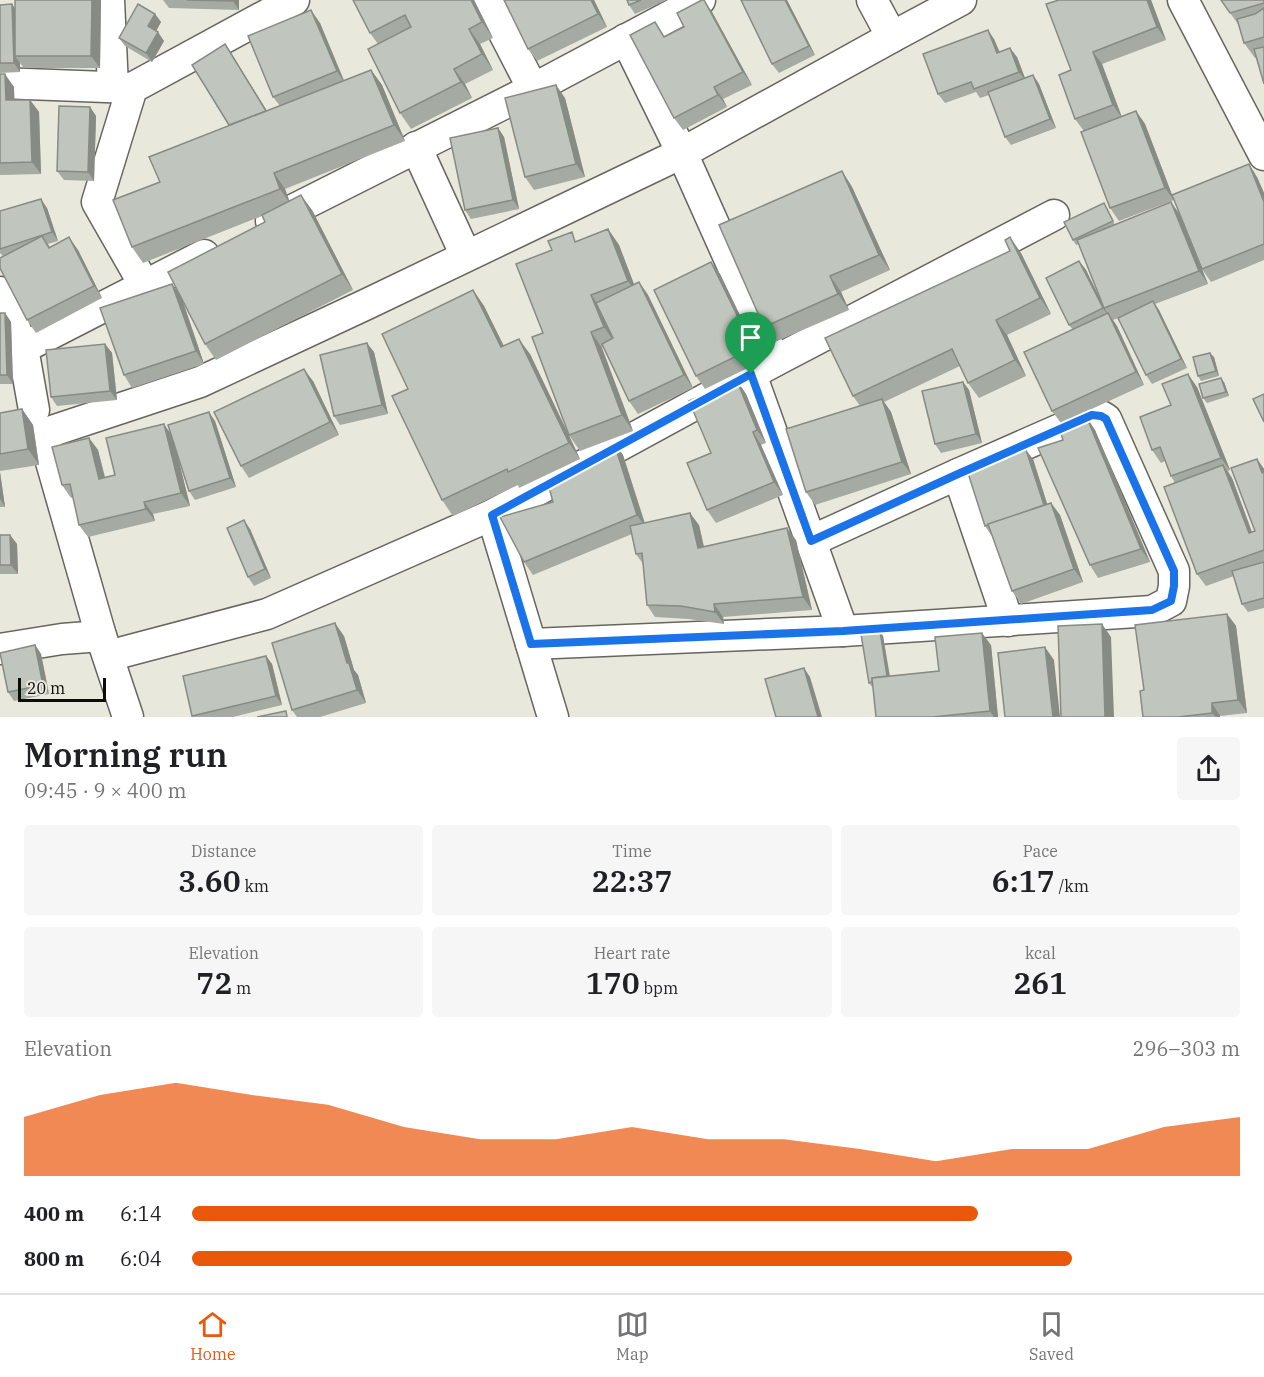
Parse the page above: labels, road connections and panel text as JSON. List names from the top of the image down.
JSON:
{
  "scale_bar": "20 m",
  "page": {
    "scale": "20 m",
    "heading": ["Morning run", "09:45 · 9 × 400 m"],
    "stats": [
      ["Distance", "3.60 km"],
      ["Time", "22:37"],
      ["Pace", "6:17 /km"],
      ["Elevation", "72 m"],
      ["Heart rate", "170 bpm"],
      ["kcal", "261"]
    ],
    "chart": ["Elevation", "296–303 m"],
    "list": [
      {
        "name": "400 m",
        "note": "6:14"
      },
      {
        "name": "800 m",
        "note": "6:04"
      }
    ],
    "tabs": ["Home", "Map", "Saved"]
  }
}
